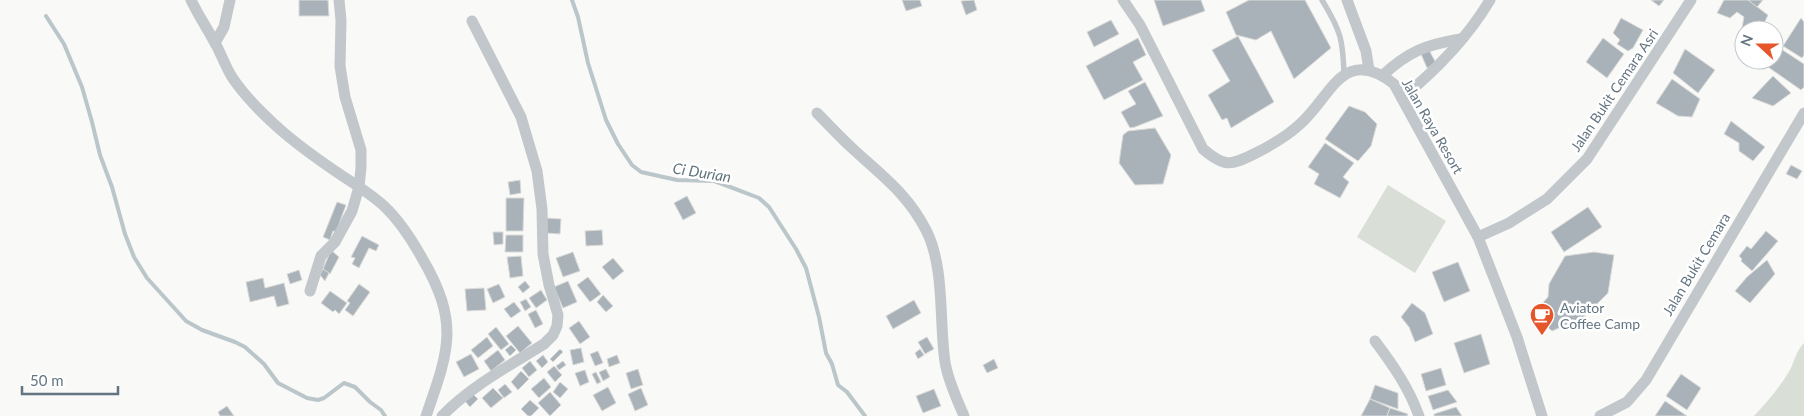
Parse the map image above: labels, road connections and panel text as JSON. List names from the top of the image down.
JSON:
{
  "streets": {
    "street": ["Jalan Bukit Cemara Asri", "Jalan Raya Resort", "Jalan Bukit Cemara"]
  },
  "crossings": [
    ["Jalan Bukit Cemara Asri", "Jalan Raya Resort"]
  ],
  "water": ["Ci Durian"],
  "places": {
    "cafe": ["Aviator Coffee Camp"]
  },
  "scale_bar": "50 m",
  "north": "left"
}
